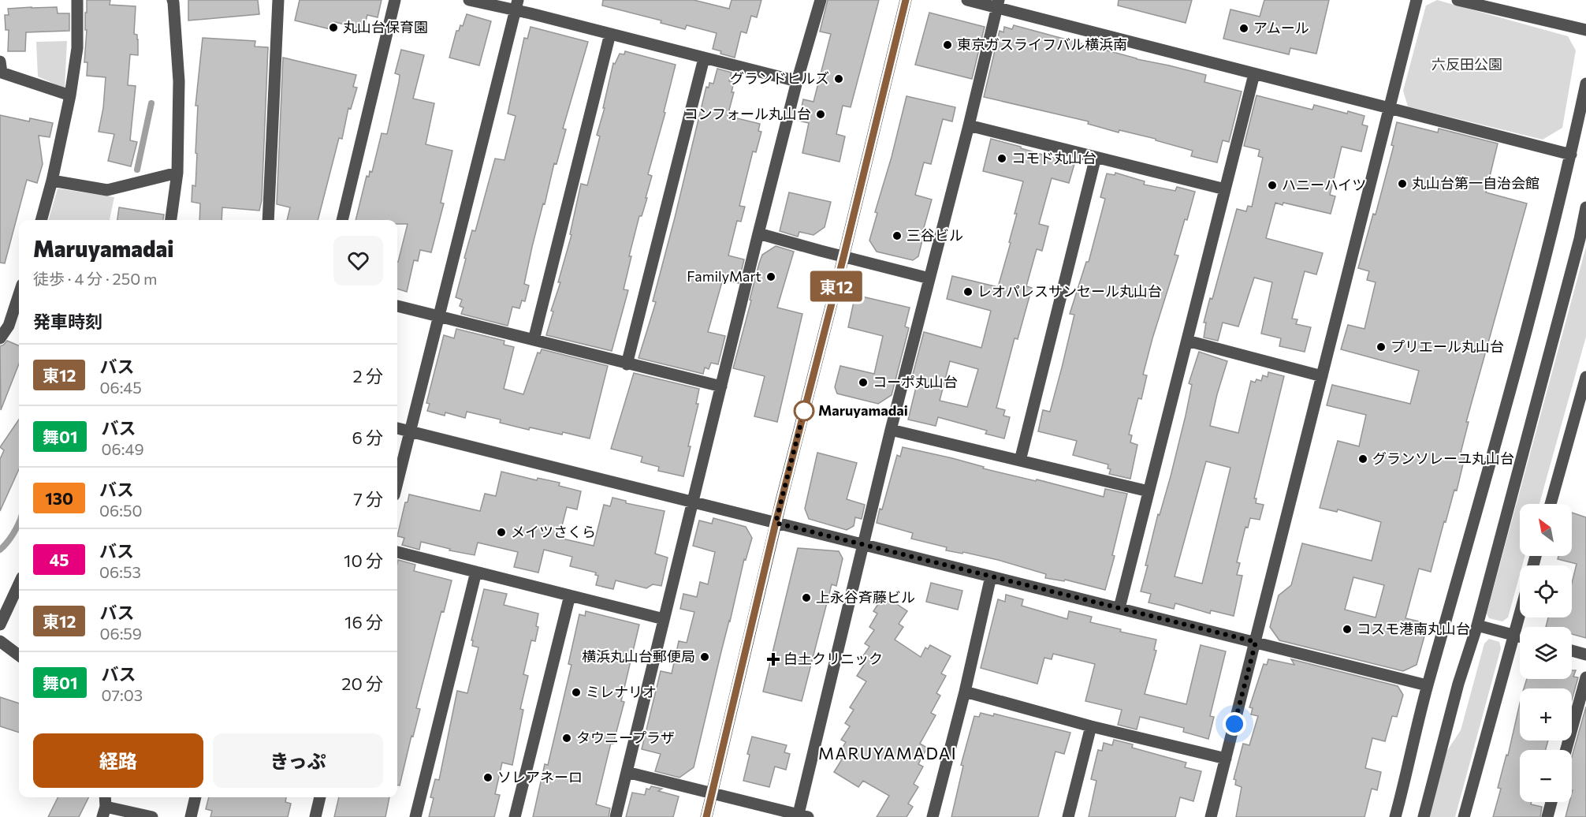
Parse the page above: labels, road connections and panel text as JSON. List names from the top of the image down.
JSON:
{
  "districts": ["MARUYAMADAI"],
  "parks": ["六反田公園"],
  "places": {
    "other": [
      "丸山台保育園",
      "アムール",
      "東京ガスライフバル横浜南",
      "グランドヒルズ",
      "コンフォール丸山台",
      "コモド丸山台",
      "丸山台第一自治会館",
      "ハニーハイツ",
      "三谷ビル",
      "FamilyMart",
      "レオパレスサンセール丸山台",
      "プリエール丸山台",
      "コーポ丸山台",
      "Maruyamadai",
      "グランソレーユ丸山台",
      "メイツさくら",
      "上永谷斉藤ビル",
      "コスモ港南丸山台",
      "横浜丸山台郵便局",
      "ミレナリオ",
      "タウニープラザ",
      "ソレアネーロ"
    ],
    "health": ["白土クリニック"]
  },
  "lines": ["bus line 東12"],
  "north": "top left",
  "page": {
    "on_map": "東12",
    "heading": [
      ["Maruyamadai", "徒歩 · 4 分 · 250 m"],
      "発車時刻"
    ],
    "list": [
      {
        "mark": "東12",
        "name": "バス",
        "note": "06:45",
        "value": "2 分"
      },
      {
        "mark": "舞01",
        "name": "バス",
        "note": "06:49",
        "value": "6 分"
      },
      {
        "mark": "130",
        "name": "バス",
        "note": "06:50",
        "value": "7 分"
      },
      {
        "mark": "45",
        "name": "バス",
        "note": "06:53",
        "value": "10 分"
      },
      {
        "mark": "東12",
        "name": "バス",
        "note": "06:59",
        "value": "16 分"
      },
      {
        "mark": "舞01",
        "name": "バス",
        "note": "07:03",
        "value": "20 分"
      }
    ],
    "map_buttons": ["+", "−"],
    "buttons": ["経路", "きっぷ"]
  }
}
